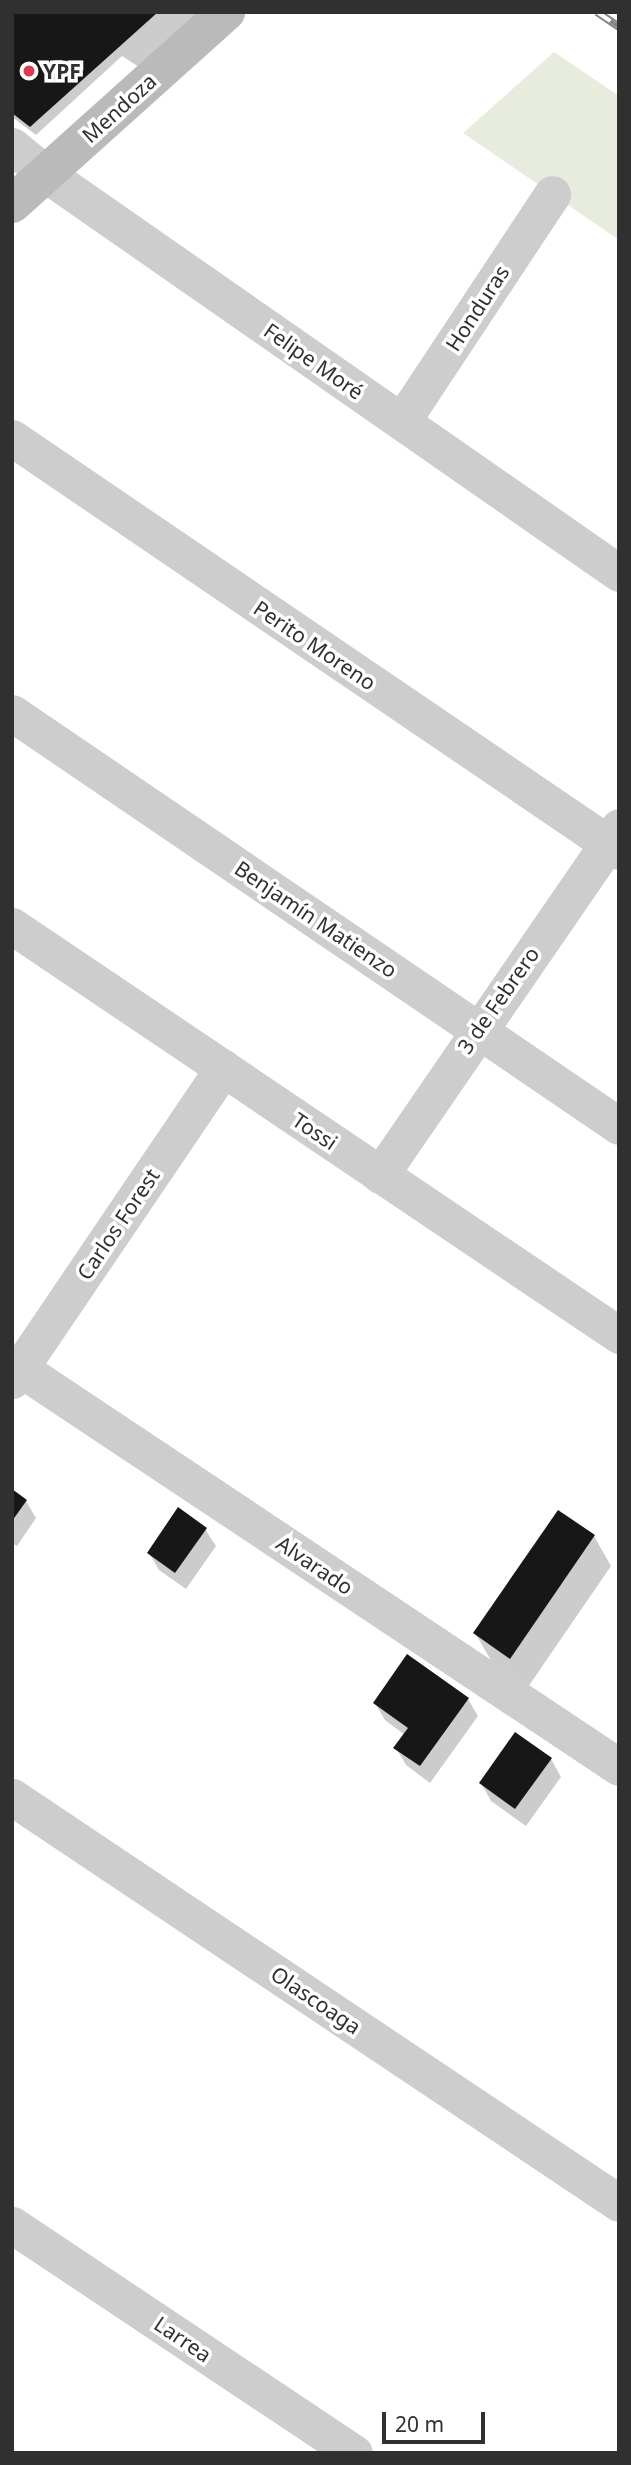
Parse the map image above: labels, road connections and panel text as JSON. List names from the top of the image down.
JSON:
{
  "streets": {
    "main road": ["Mendoza"],
    "street": [
      "Honduras",
      "Felipe Moré",
      "Perito Moreno",
      "Benjamín Matienzo",
      "3 de Febrero",
      "Tossi",
      "Carlos Forest",
      "Alvarado",
      "Olascoaga",
      "Larrea"
    ]
  },
  "crossings": [
    ["Mendoza", "Felipe Moré"],
    ["Honduras", "Felipe Moré"],
    ["Perito Moreno", "3 de Febrero"],
    ["Benjamín Matienzo", "3 de Febrero"],
    ["3 de Febrero", "Tossi"],
    ["Tossi", "Carlos Forest"],
    ["Carlos Forest", "Alvarado"]
  ],
  "places": ["YPF"],
  "scale_bar": "20 m"
}
